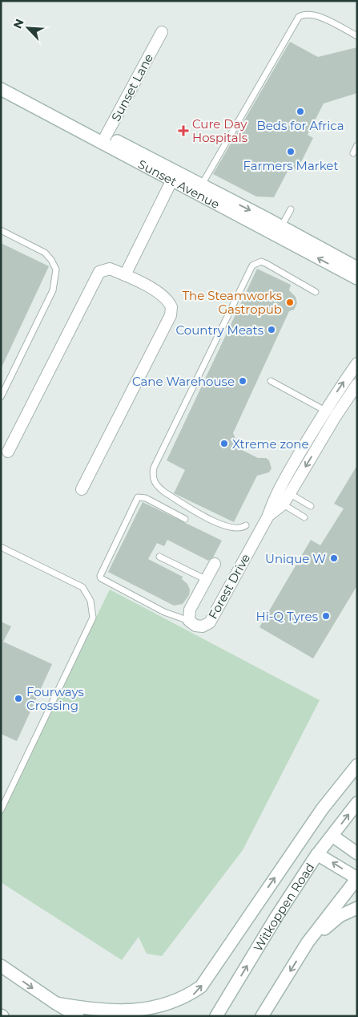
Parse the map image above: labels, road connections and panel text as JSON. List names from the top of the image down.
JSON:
{
  "streets": {
    "main road": ["Sunset Avenue", "Witkoppen Road"],
    "street": ["Sunset Lane", "Forest Drive"]
  },
  "crossings": [
    ["Sunset Lane", "Sunset Avenue"]
  ],
  "places": {
    "other": [
      "Beds for Africa",
      "Farmers Market",
      "The Steamworks Gastropub",
      "Country Meats",
      "Cane Warehouse",
      "Xtreme zone",
      "Unique W",
      "Hi-Q Tyres",
      "Fourways Crossing"
    ],
    "health": ["Cure Day Hospitals"]
  },
  "north": "top left"
}
